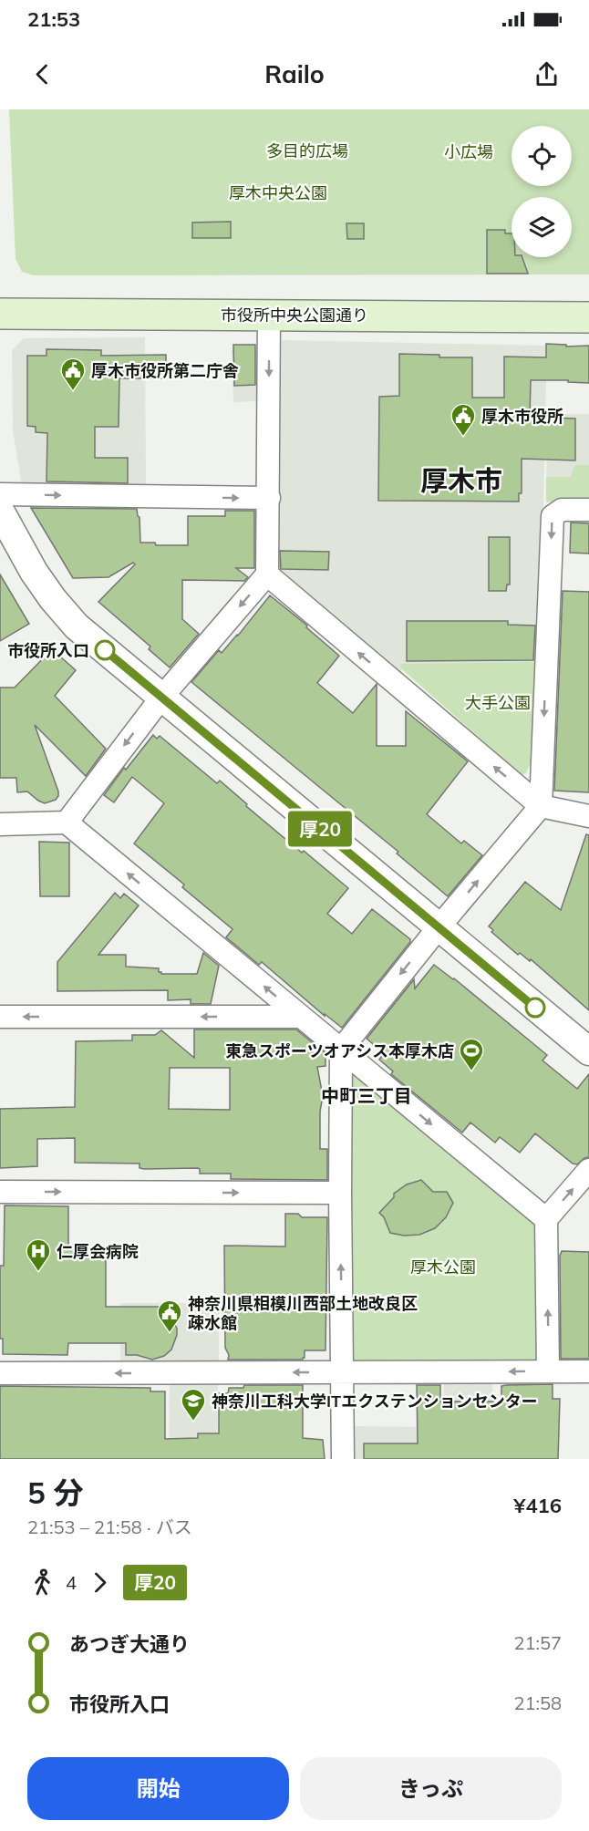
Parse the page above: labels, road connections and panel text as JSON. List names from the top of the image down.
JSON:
{
  "streets": {
    "main road": ["市役所中央公園通り"]
  },
  "districts": ["厚木市", "中町三丁目"],
  "parks": [
    "多目的広場",
    "小広場",
    "厚木中央公園",
    "大手公園",
    "厚木公園"
  ],
  "places": {
    "public building": ["厚木市役所第二庁舎", "厚木市役所", "神奈川県相模川西部土地改良区 疎水館"],
    "other": ["市役所入口"],
    "sports": ["東急スポーツオアシス本厚木店"],
    "hospital": ["仁厚会病院"],
    "school or university": ["神奈川工科大学ITエクステンションセンター"]
  },
  "lines": ["bus line 厚20"],
  "page": {
    "status": "21:53",
    "header": "Railo",
    "on_map": "厚20",
    "heading": ["5 分", "21:53 – 21:58 · バス", "¥416"],
    "legs": ["4", "厚20"],
    "list": [
      {
        "name": "あつぎ大通り",
        "value": "21:57"
      },
      {
        "name": "市役所入口",
        "value": "21:58"
      }
    ],
    "buttons": ["開始", "きっぷ"]
  }
}
